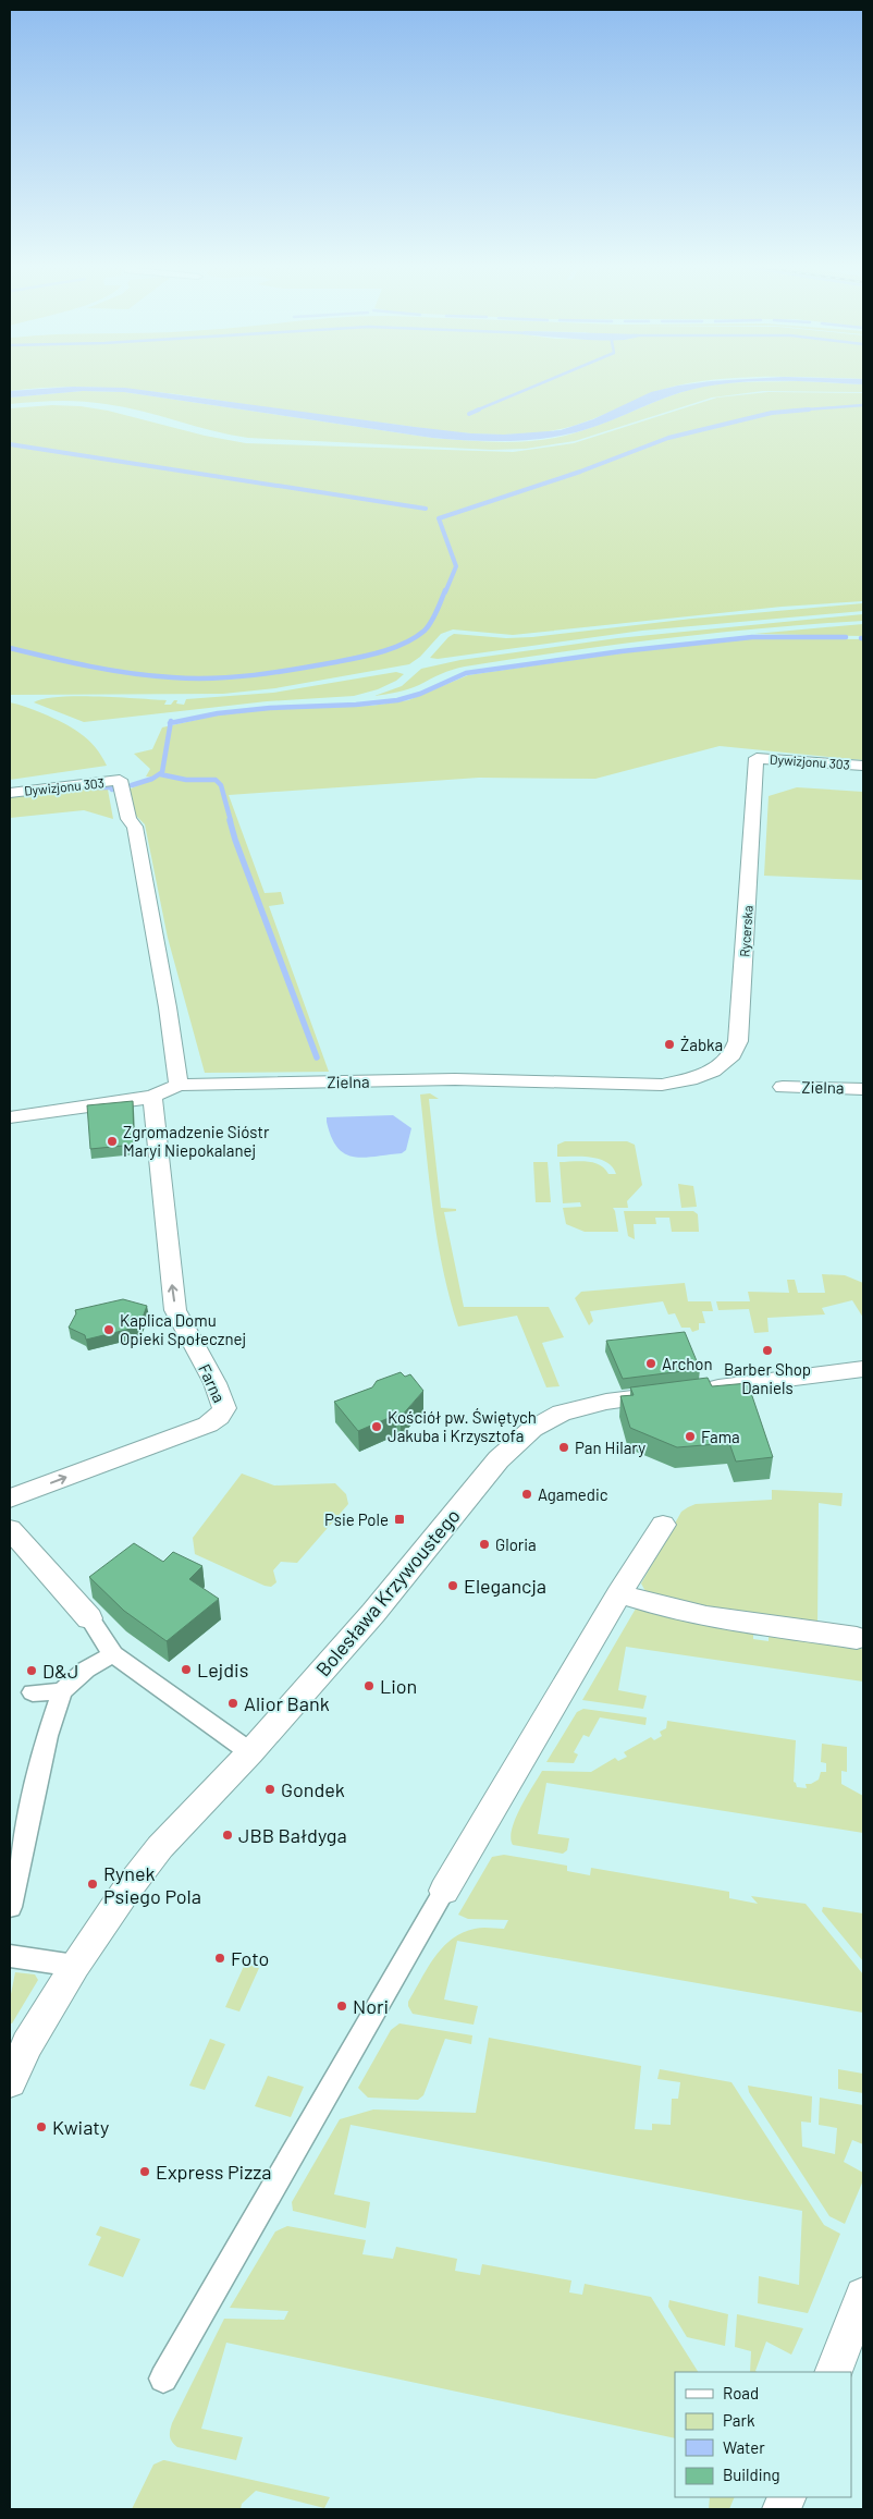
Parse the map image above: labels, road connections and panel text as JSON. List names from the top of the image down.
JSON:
{
  "streets": {
    "street": [
      "Dywizjonu 303",
      "Rycerska",
      "Zielna",
      "Farna",
      "Bolesława Krzywoustego"
    ]
  },
  "crossings": [
    ["Dywizjonu 303", "Rycerska"],
    ["Dywizjonu 303", "Zielna"],
    ["Rycerska", "Zielna"],
    ["Zielna", "Farna"]
  ],
  "places": {
    "other": [
      "Żabka",
      "Zgromadzenie Sióstr Maryi Niepokalanej",
      "Kaplica Domu Opieki Społecznej",
      "Barber Shop Daniels",
      "Archon",
      "Kościół pw. Świętych Jakuba i Krzysztofa",
      "Fama",
      "Pan Hilary",
      "Agamedic",
      "Gloria",
      "Elegancja",
      "Lejdis",
      "D&J",
      "Lion",
      "Alior Bank",
      "Gondek",
      "JBB Bałdyga",
      "Rynek Psiego Pola",
      "Foto",
      "Nori",
      "Kwiaty",
      "Express Pizza"
    ],
    "transit": ["Psie Pole"]
  },
  "legend": [
    "Road",
    "Park",
    "Water",
    "Building"
  ]
}
